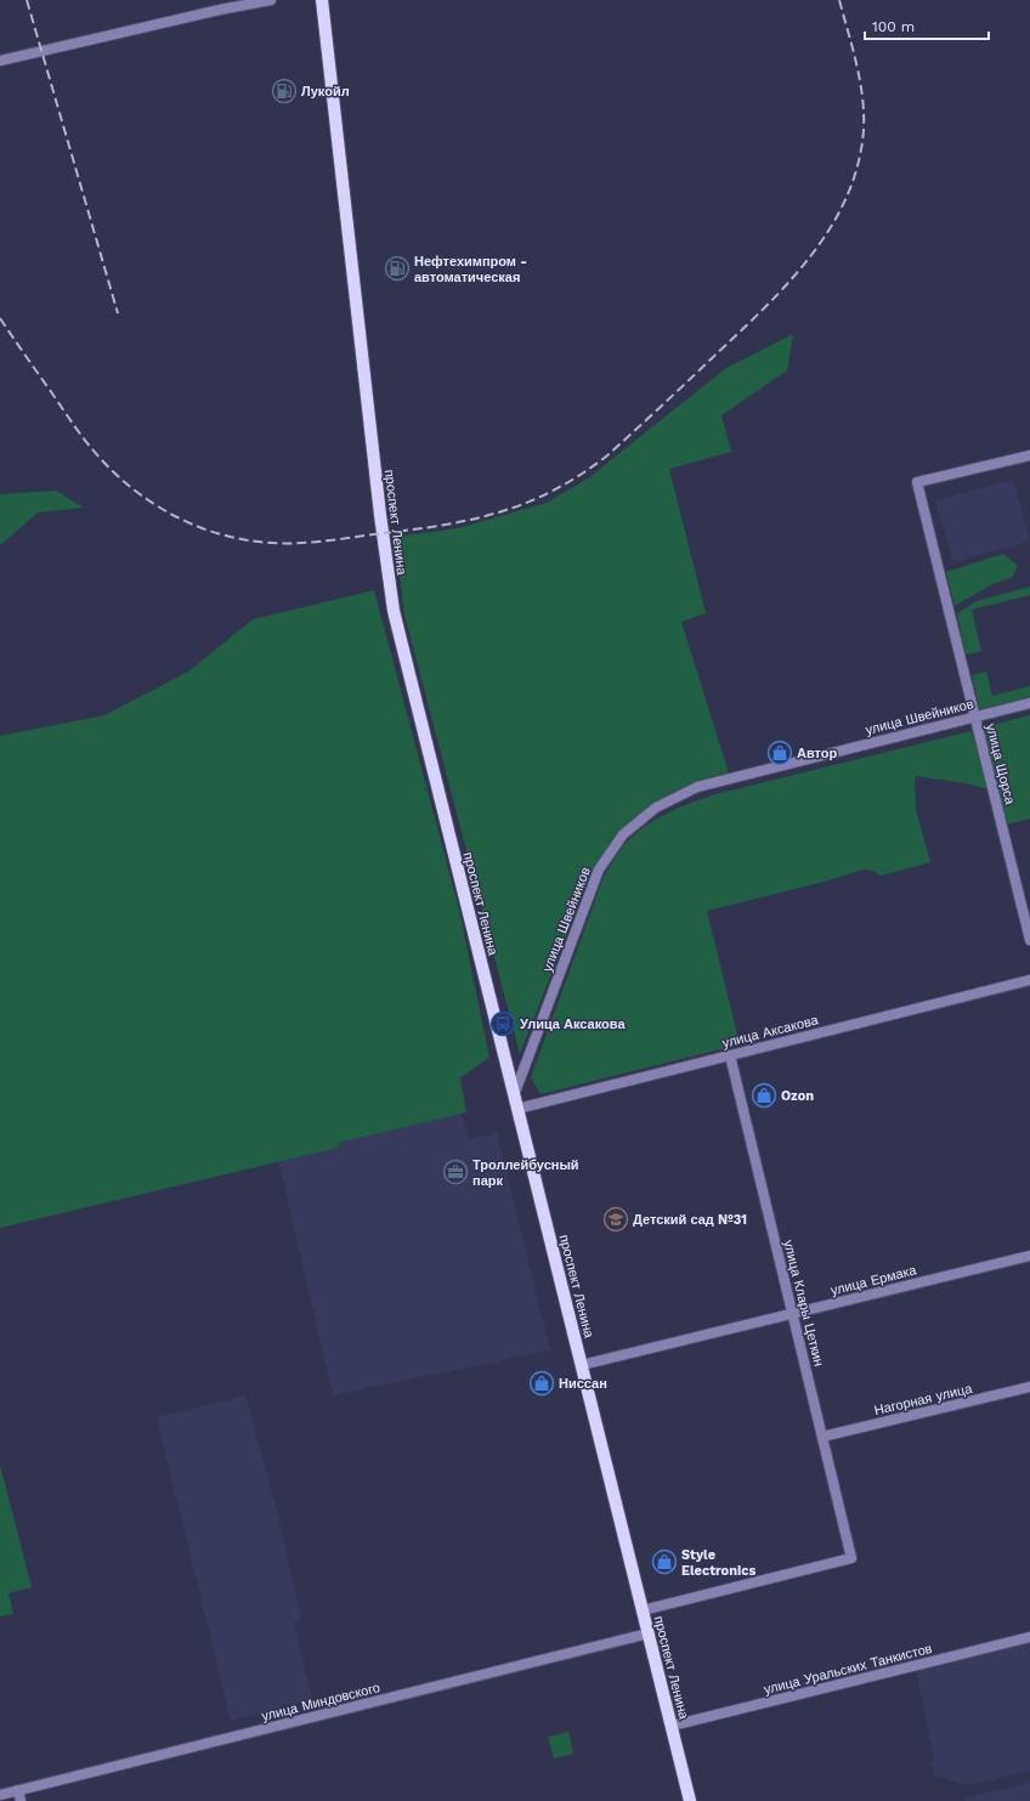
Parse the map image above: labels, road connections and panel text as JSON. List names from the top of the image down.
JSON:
{
  "streets": {
    "main road": ["проспект Ленина"],
    "street": [
      "улица Швейников",
      "улица Щорса",
      "улица Аксакова",
      "улица Ермака",
      "улица Клары Цеткин",
      "Нагорная улица",
      "улица Уральских Танкистов",
      "улица Миндовского"
    ]
  },
  "crossings": [
    ["проспект Ленина", "улица Швейников"],
    ["проспект Ленина", "улица Аксакова"],
    ["проспект Ленина", "улица Ермака"],
    ["проспект Ленина", "улица Клары Цеткин"],
    ["проспект Ленина", "улица Уральских Танкистов"],
    ["проспект Ленина", "улица Миндовского"],
    ["улица Швейников", "улица Щорса"],
    ["улица Аксакова", "улица Клары Цеткин"],
    ["улица Ермака", "улица Клары Цеткин"],
    ["улица Клары Цеткин", "Нагорная улица"]
  ],
  "places": {
    "fuel station": ["Лукойл", "Нефтехимпром - автоматическая"],
    "shop": [
      "Автор",
      "Ozon",
      "Ниссан",
      "Style Electronics"
    ],
    "bus stop": ["Улица Аксакова"],
    "office": ["Троллейбусный парк"],
    "school or university": ["Детский сад №31"]
  },
  "scale_bar": "100 m"
}
